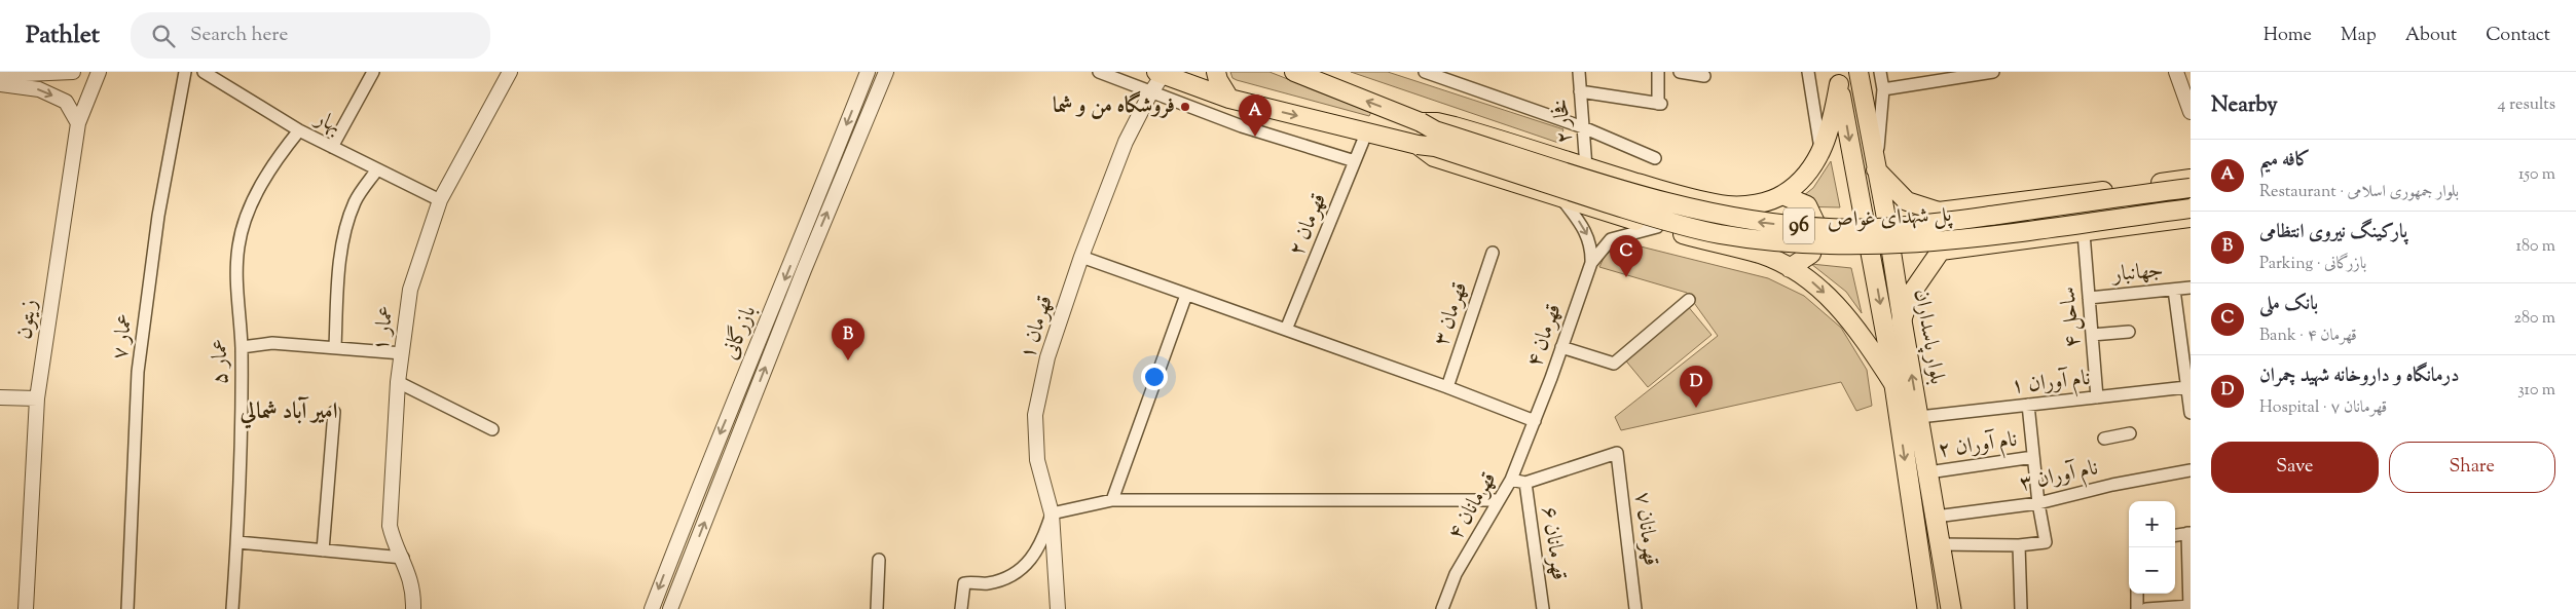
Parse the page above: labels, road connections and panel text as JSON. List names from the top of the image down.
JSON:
{
  "streets": {
    "highway": ["96", "بلوار پاسداران"],
    "main road": ["پل شهدای غواص"],
    "street": [
      "فخار ۲",
      "بهار",
      "قهرمان ۲",
      "جهانبار",
      "قهرمان ۳",
      "ساحل ۴",
      "زیتون",
      "قهرمان ۱",
      "عمار ۱",
      "بازرگانی",
      "قهرمان ۴",
      "عمار ۷",
      "عمار ۵",
      "نام آوران ۱",
      "نام آوران ۲",
      "نام آوران ۳",
      "قهرمانان ۴",
      "قهرمانان ۷",
      "قهرمانان ۶"
    ]
  },
  "crossings": [
    ["بهار", "عمار ۱"],
    ["بهار", "عمار ۵"],
    ["پل شهدای غواص", "96"],
    ["قهرمان ۲", "96"],
    ["96", "قهرمان ۱"],
    ["96", "قهرمان ۴"],
    ["96", "بلوار پاسداران"],
    ["جهانبار", "ساحل ۴"],
    ["ساحل ۴", "نام آوران ۱"],
    ["قهرمان ۴", "قهرمانان ۴"],
    ["بلوار پاسداران", "نام آوران ۱"],
    ["بلوار پاسداران", "نام آوران ۲"],
    ["بلوار پاسداران", "نام آوران ۳"],
    ["قهرمانان ۷", "قهرمانان ۶"]
  ],
  "districts": ["امیر آباد شمالي"],
  "places": ["فروشگاه من و شما"],
  "page": {
    "header": "Pathlet",
    "search": "Search here",
    "nav": [
      "Home",
      "Map",
      "About",
      "Contact"
    ],
    "heading": ["Nearby", "4 results"],
    "pins": [
      "A",
      "C",
      "B",
      "D"
    ],
    "list": [
      {
        "mark": "A",
        "name": "کافه میم",
        "note": "Restaurant · بلوار جمهوری اسلامی",
        "value": "150 m"
      },
      {
        "mark": "B",
        "name": "پارکینگ نیروی انتظامی",
        "note": "Parking · بازرگانی",
        "value": "180 m"
      },
      {
        "mark": "C",
        "name": "بانک ملی",
        "note": "Bank · قهرمان ۴",
        "value": "280 m"
      },
      {
        "mark": "D",
        "name": "درمانگاه و داروخانه شهید چمران",
        "note": "Hospital · قهرمانان ۷",
        "value": "310 m"
      }
    ],
    "buttons": ["Save", "Share"],
    "map_buttons": ["+", "−"]
  }
}
